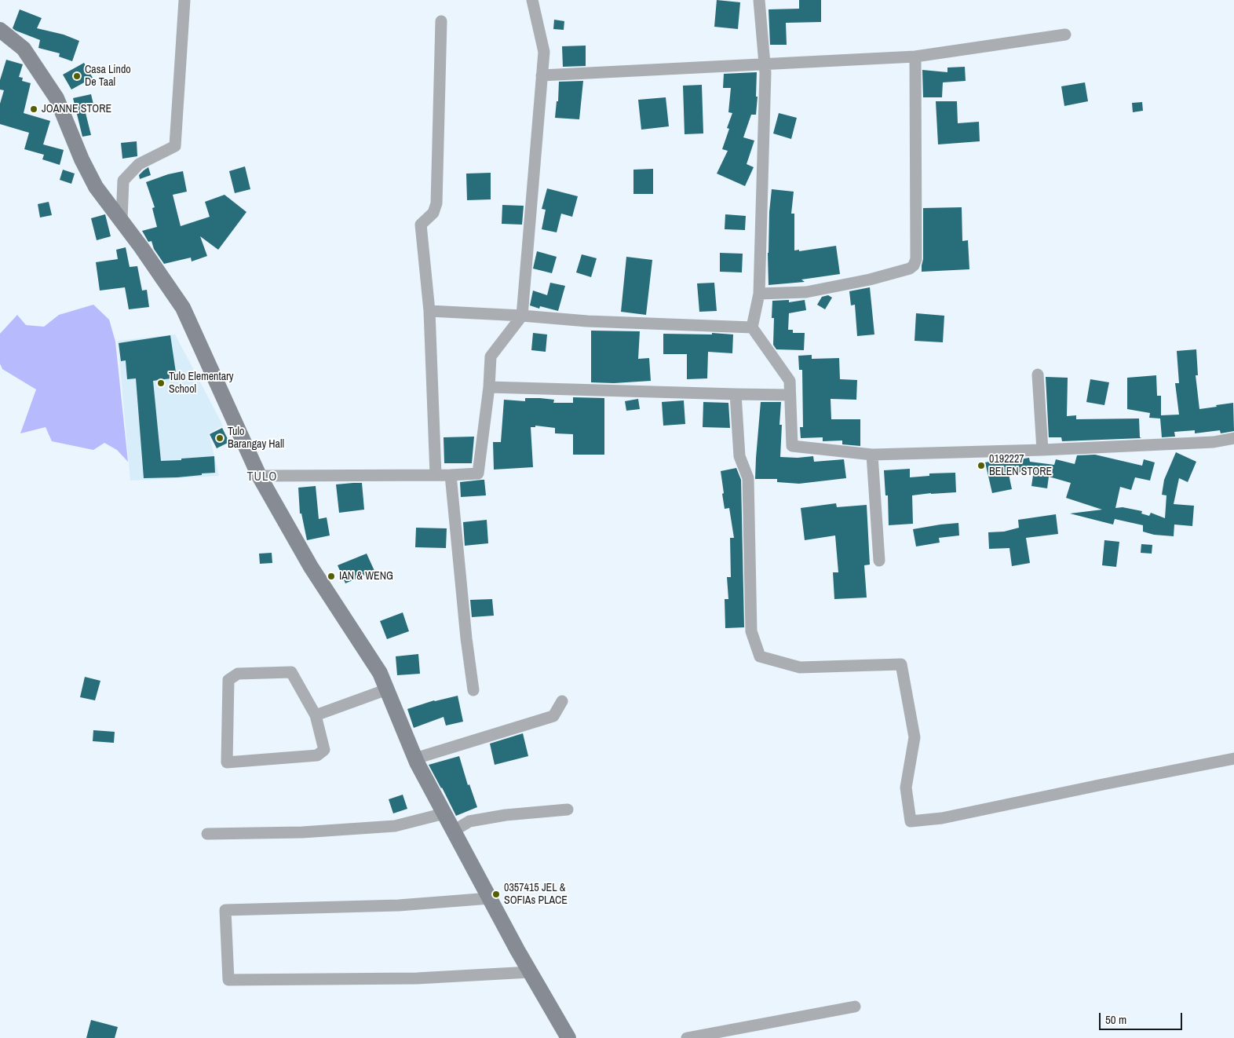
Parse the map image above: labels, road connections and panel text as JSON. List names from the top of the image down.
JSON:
{
  "districts": ["TULO"],
  "places": [
    "Casa Lindo De Taal",
    "JOANNE STORE",
    "Tulo Elementary School",
    "Tulo Barangay Hall",
    "0192227 BELEN STORE",
    "IAN & WENG",
    "0357415 JEL & SOFIAs PLACE"
  ],
  "scale_bar": "50 m"
}
